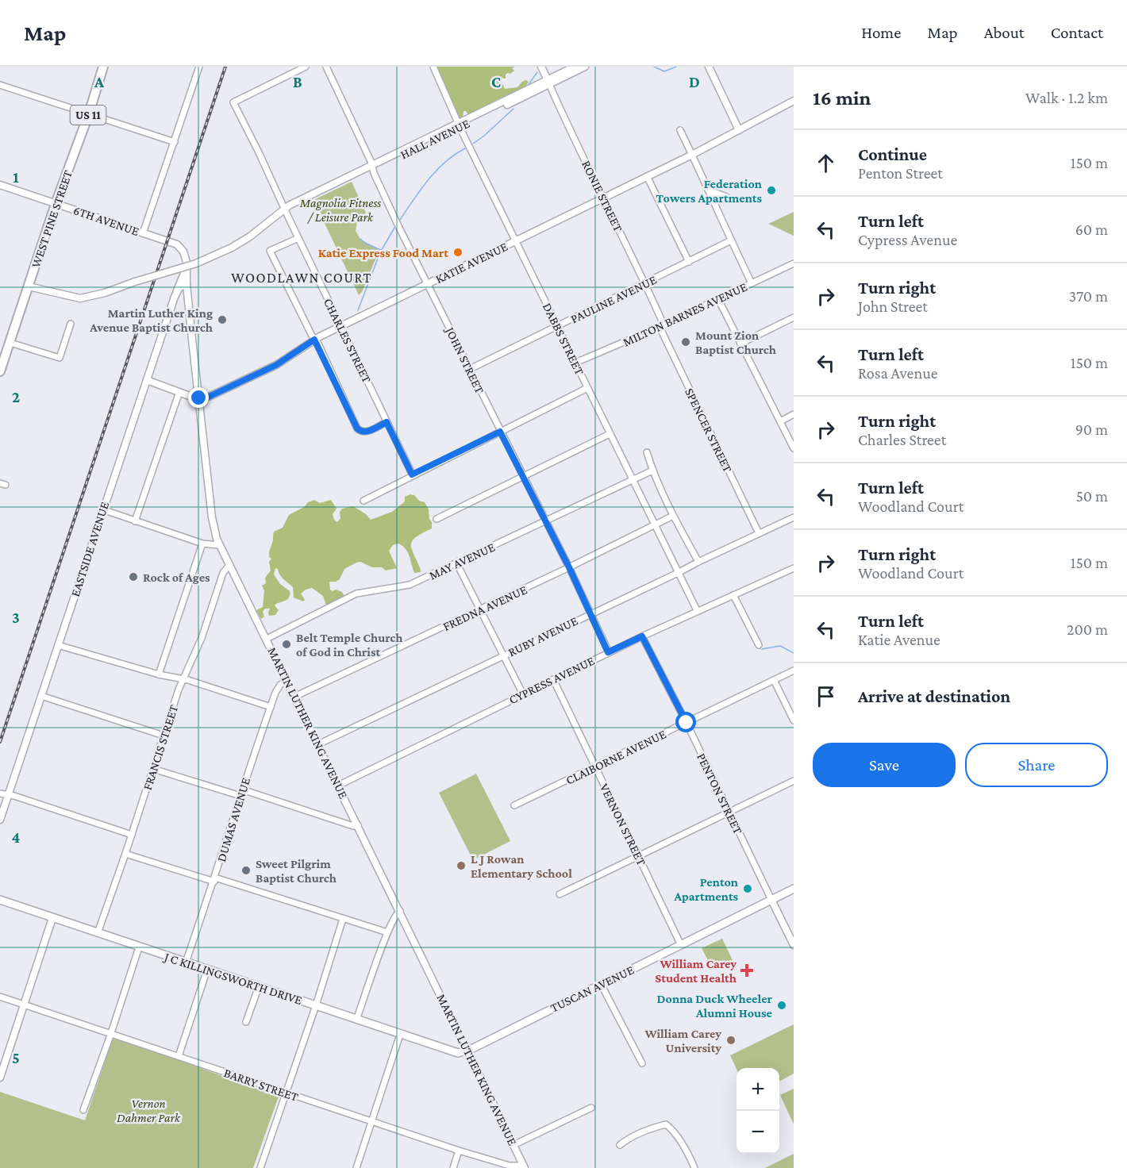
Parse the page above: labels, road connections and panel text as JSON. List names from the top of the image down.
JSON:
{
  "streets": {
    "main road": [
      "US 11",
      "WEST PINE STREET",
      "J C KILLINGSWORTH DRIVE",
      "TUSCAN AVENUE"
    ],
    "street": [
      "HALL AVENUE",
      "RONIE STREET",
      "6TH AVENUE",
      "KATIE AVENUE",
      "PAULINE AVENUE",
      "MILTON BARNES AVENUE",
      "DABBS STREET",
      "CHARLES STREET",
      "JOHN STREET",
      "SPENCER STREET",
      "EASTSIDE AVENUE",
      "MAY AVENUE",
      "FREDNA AVENUE",
      "RUBY AVENUE",
      "CYPRESS AVENUE",
      "MARTIN LUTHER KING AVENUE",
      "FRANCIS STREET",
      "CLAIBORNE AVENUE",
      "PENTON STREET",
      "DUMAS AVENUE",
      "VERNON STREET",
      "BARRY STREET"
    ]
  },
  "crossings": [
    ["HALL AVENUE", "RONIE STREET"],
    ["HALL AVENUE", "WEST PINE STREET"],
    ["HALL AVENUE", "DABBS STREET"],
    ["HALL AVENUE", "CHARLES STREET"],
    ["HALL AVENUE", "JOHN STREET"],
    ["RONIE STREET", "KATIE AVENUE"],
    ["RONIE STREET", "PAULINE AVENUE"],
    ["RONIE STREET", "MILTON BARNES AVENUE"],
    ["RONIE STREET", "SPENCER STREET"],
    ["WEST PINE STREET", "6TH AVENUE"],
    ["6TH AVENUE", "MARTIN LUTHER KING AVENUE"],
    ["KATIE AVENUE", "DABBS STREET"],
    ["KATIE AVENUE", "CHARLES STREET"],
    ["KATIE AVENUE", "JOHN STREET"],
    ["KATIE AVENUE", "MARTIN LUTHER KING AVENUE"],
    ["PAULINE AVENUE", "DABBS STREET"],
    ["PAULINE AVENUE", "JOHN STREET"],
    ["MILTON BARNES AVENUE", "DABBS STREET"],
    ["MILTON BARNES AVENUE", "SPENCER STREET"],
    ["DABBS STREET", "MAY AVENUE"],
    ["DABBS STREET", "FREDNA AVENUE"],
    ["DABBS STREET", "RUBY AVENUE"],
    ["DABBS STREET", "CYPRESS AVENUE"],
    ["JOHN STREET", "MAY AVENUE"],
    ["JOHN STREET", "FREDNA AVENUE"],
    ["JOHN STREET", "RUBY AVENUE"],
    ["JOHN STREET", "CYPRESS AVENUE"],
    ["SPENCER STREET", "RUBY AVENUE"],
    ["EASTSIDE AVENUE", "MARTIN LUTHER KING AVENUE"],
    ["MAY AVENUE", "MARTIN LUTHER KING AVENUE"],
    ["FREDNA AVENUE", "MARTIN LUTHER KING AVENUE"],
    ["RUBY AVENUE", "MARTIN LUTHER KING AVENUE"],
    ["CYPRESS AVENUE", "MARTIN LUTHER KING AVENUE"],
    ["CYPRESS AVENUE", "PENTON STREET"],
    ["CYPRESS AVENUE", "VERNON STREET"],
    ["MARTIN LUTHER KING AVENUE", "FRANCIS STREET"],
    ["MARTIN LUTHER KING AVENUE", "DUMAS AVENUE"],
    ["MARTIN LUTHER KING AVENUE", "J C KILLINGSWORTH DRIVE"],
    ["MARTIN LUTHER KING AVENUE", "TUSCAN AVENUE"],
    ["MARTIN LUTHER KING AVENUE", "BARRY STREET"],
    ["FRANCIS STREET", "J C KILLINGSWORTH DRIVE"],
    ["CLAIBORNE AVENUE", "PENTON STREET"],
    ["CLAIBORNE AVENUE", "VERNON STREET"],
    ["PENTON STREET", "TUSCAN AVENUE"],
    ["DUMAS AVENUE", "J C KILLINGSWORTH DRIVE"],
    ["VERNON STREET", "TUSCAN AVENUE"],
    ["J C KILLINGSWORTH DRIVE", "TUSCAN AVENUE"]
  ],
  "districts": ["WOODLAWN COURT"],
  "parks": ["Magnolia Fitness / Leisure Park", "Vernon Dahmer Park"],
  "places": {
    "other": [
      "Federation Towers Apartments",
      "Katie Express Food Mart",
      "Martin Luther King Avenue Baptist Church",
      "Mount Zion Baptist Church",
      "Rock of Ages",
      "Belt Temple Church of God in Christ",
      "L J Rowan Elementary School",
      "Sweet Pilgrim Baptist Church",
      "Penton Apartments",
      "Donna Duck Wheeler Alumni House",
      "William Carey University"
    ],
    "health": ["William Carey Student Health"]
  },
  "page": {
    "header": "Map",
    "nav": [
      "Home",
      "Map",
      "About",
      "Contact"
    ],
    "heading": ["16 min", "Walk · 1.2 km"],
    "list": [
      ["Continue", "Penton Street", "150 m"],
      ["Turn left", "Cypress Avenue", "60 m"],
      ["Turn right", "John Street", "370 m"],
      ["Turn left", "Rosa Avenue", "150 m"],
      ["Turn right", "Charles Street", "90 m"],
      ["Turn left", "Woodland Court", "50 m"],
      ["Turn right", "Woodland Court", "150 m"],
      ["Turn left", "Katie Avenue", "200 m"],
      "Arrive at destination"
    ],
    "buttons": ["Save", "Share"],
    "map_buttons": ["+", "−"]
  },
  "grid": {
    "columns": [
      "A",
      "B",
      "C",
      "D"
    ],
    "rows": [
      "1",
      "2",
      "3",
      "4",
      "5"
    ]
  }
}
